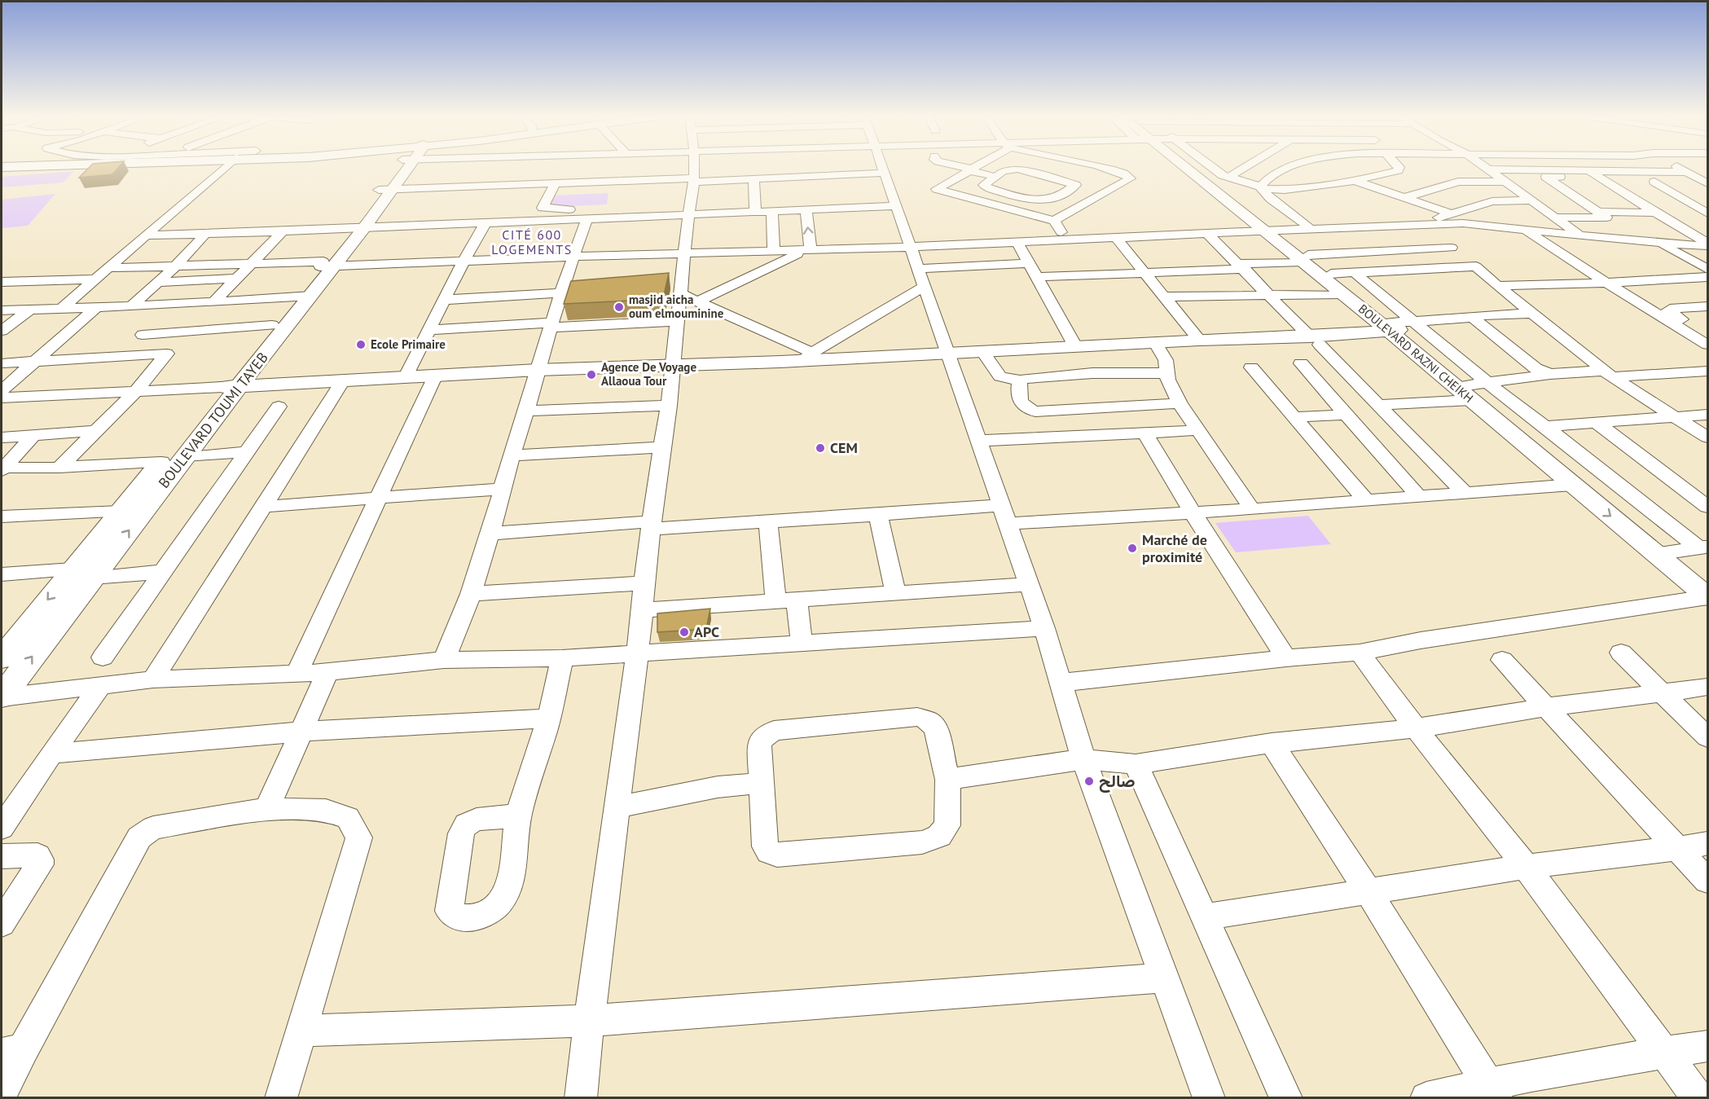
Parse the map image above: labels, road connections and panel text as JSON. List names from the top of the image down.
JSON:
{
  "streets": {
    "main road": ["BOULEVARD RAZNI CHEIKH", "BOULEVARD TOUMI TAYEB"]
  },
  "districts": ["CITÉ 600 LOGEMENTS"],
  "places": [
    "masjid aicha oum elmouminine",
    "Ecole Primaire",
    "Agence De Voyage Allaoua Tour",
    "CEM",
    "Marché de proximité",
    "APC",
    "صالح"
  ]
}
